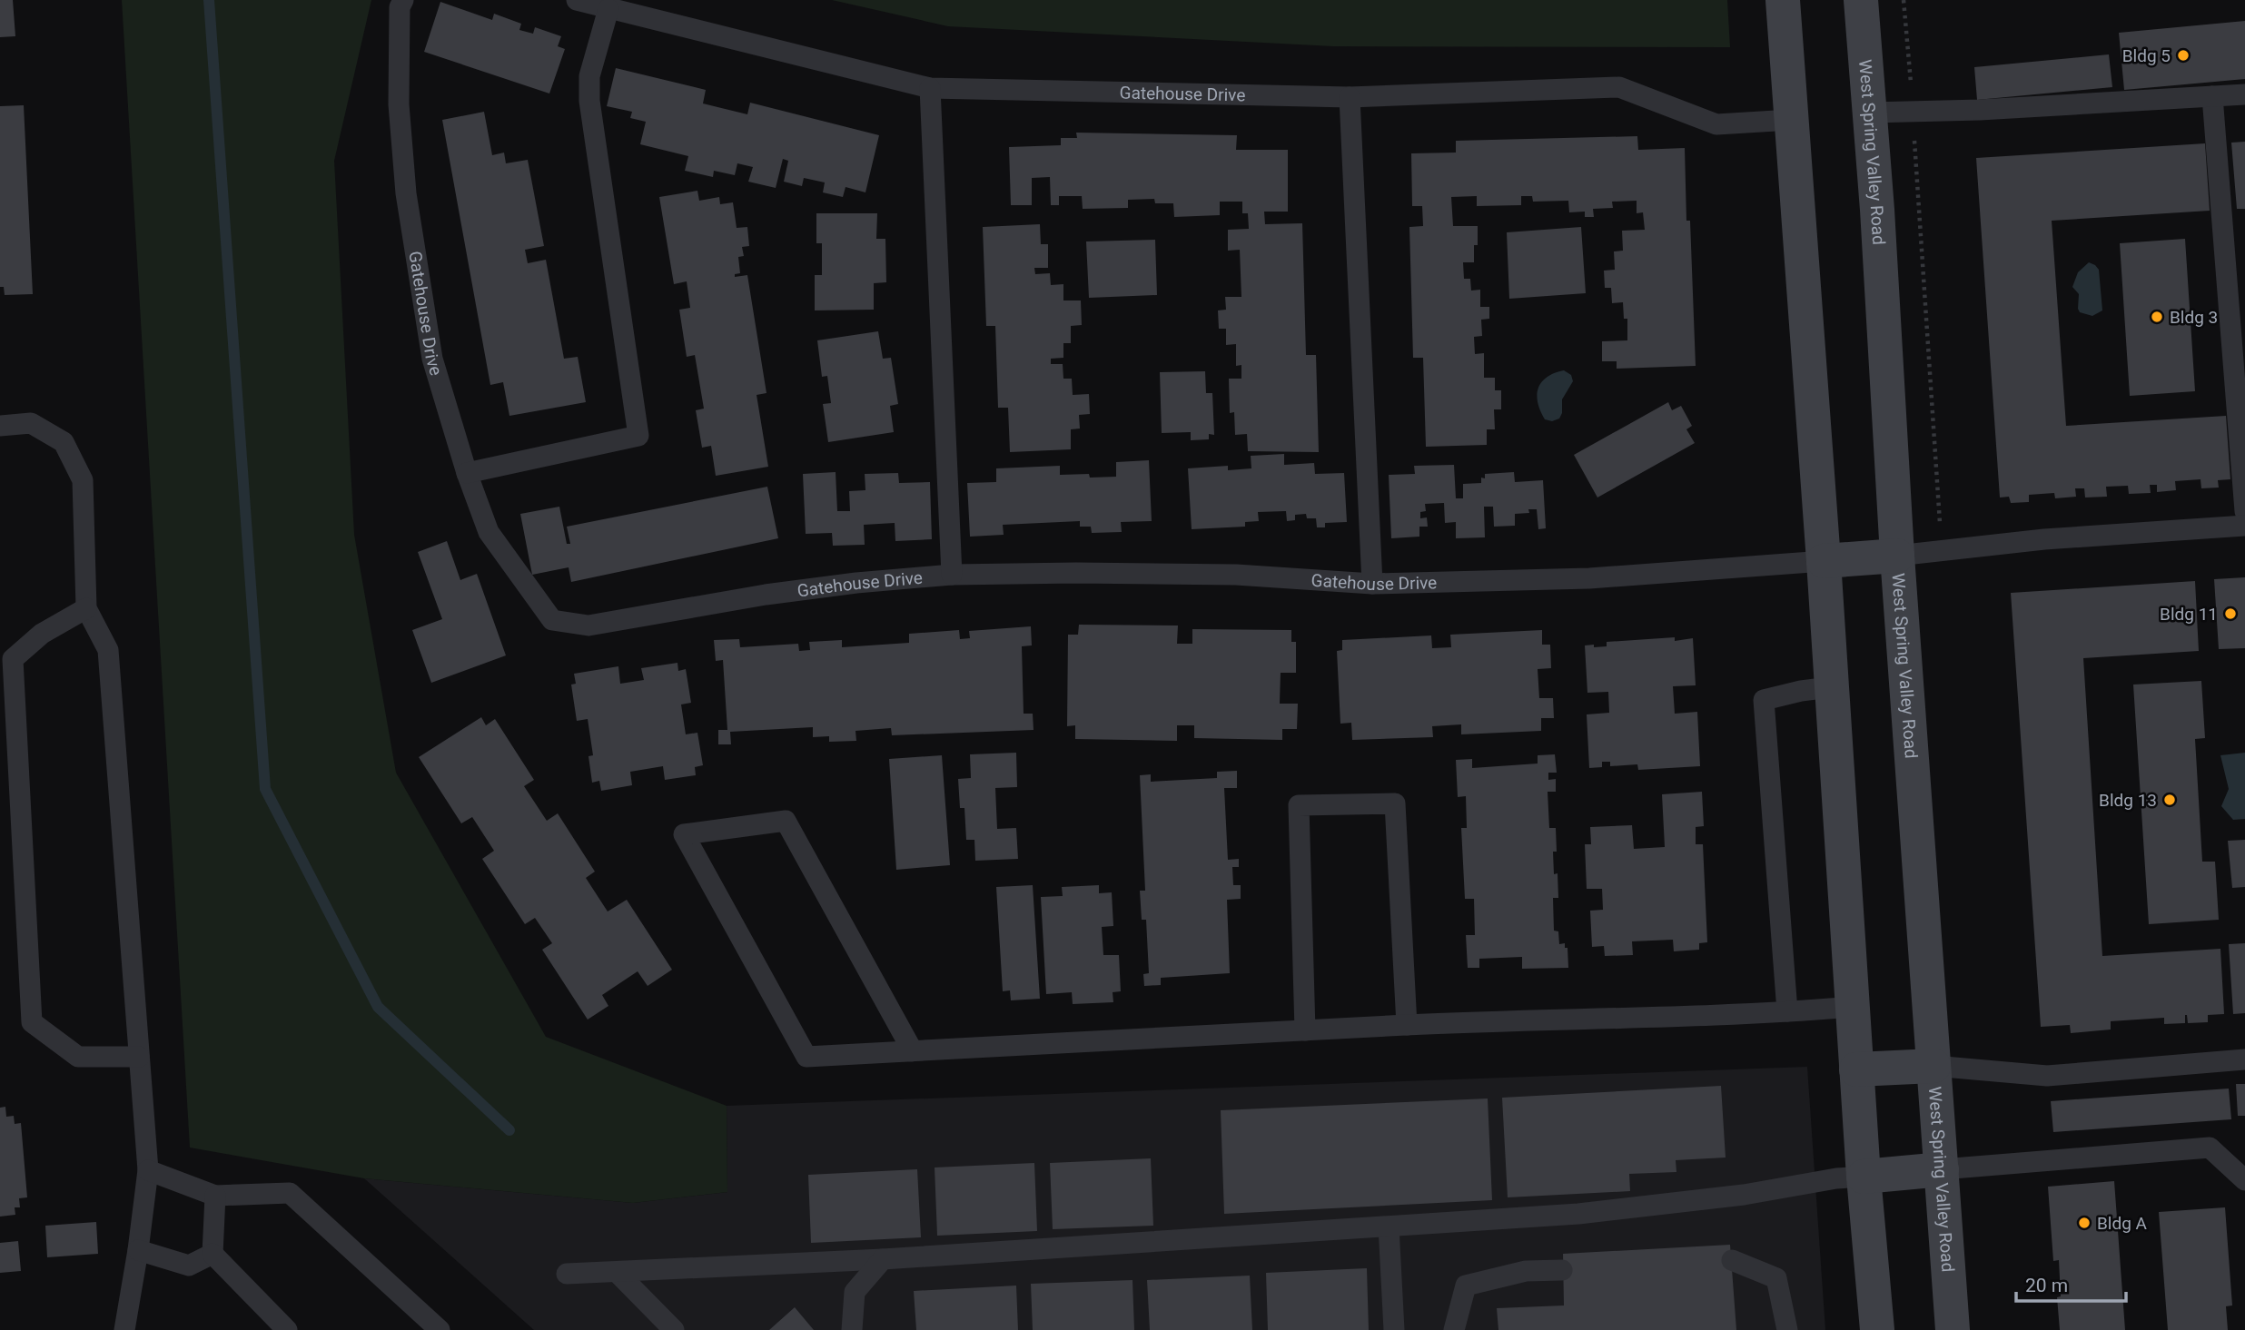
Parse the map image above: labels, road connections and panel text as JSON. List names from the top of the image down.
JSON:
{
  "streets": {
    "main road": ["West Spring Valley Road"],
    "lane": ["Gatehouse Drive"]
  },
  "places": [
    "Bldg 5",
    "Bldg 3",
    "Bldg 11",
    "Bldg 13",
    "Bldg A"
  ],
  "scale_bar": "20 m"
}
